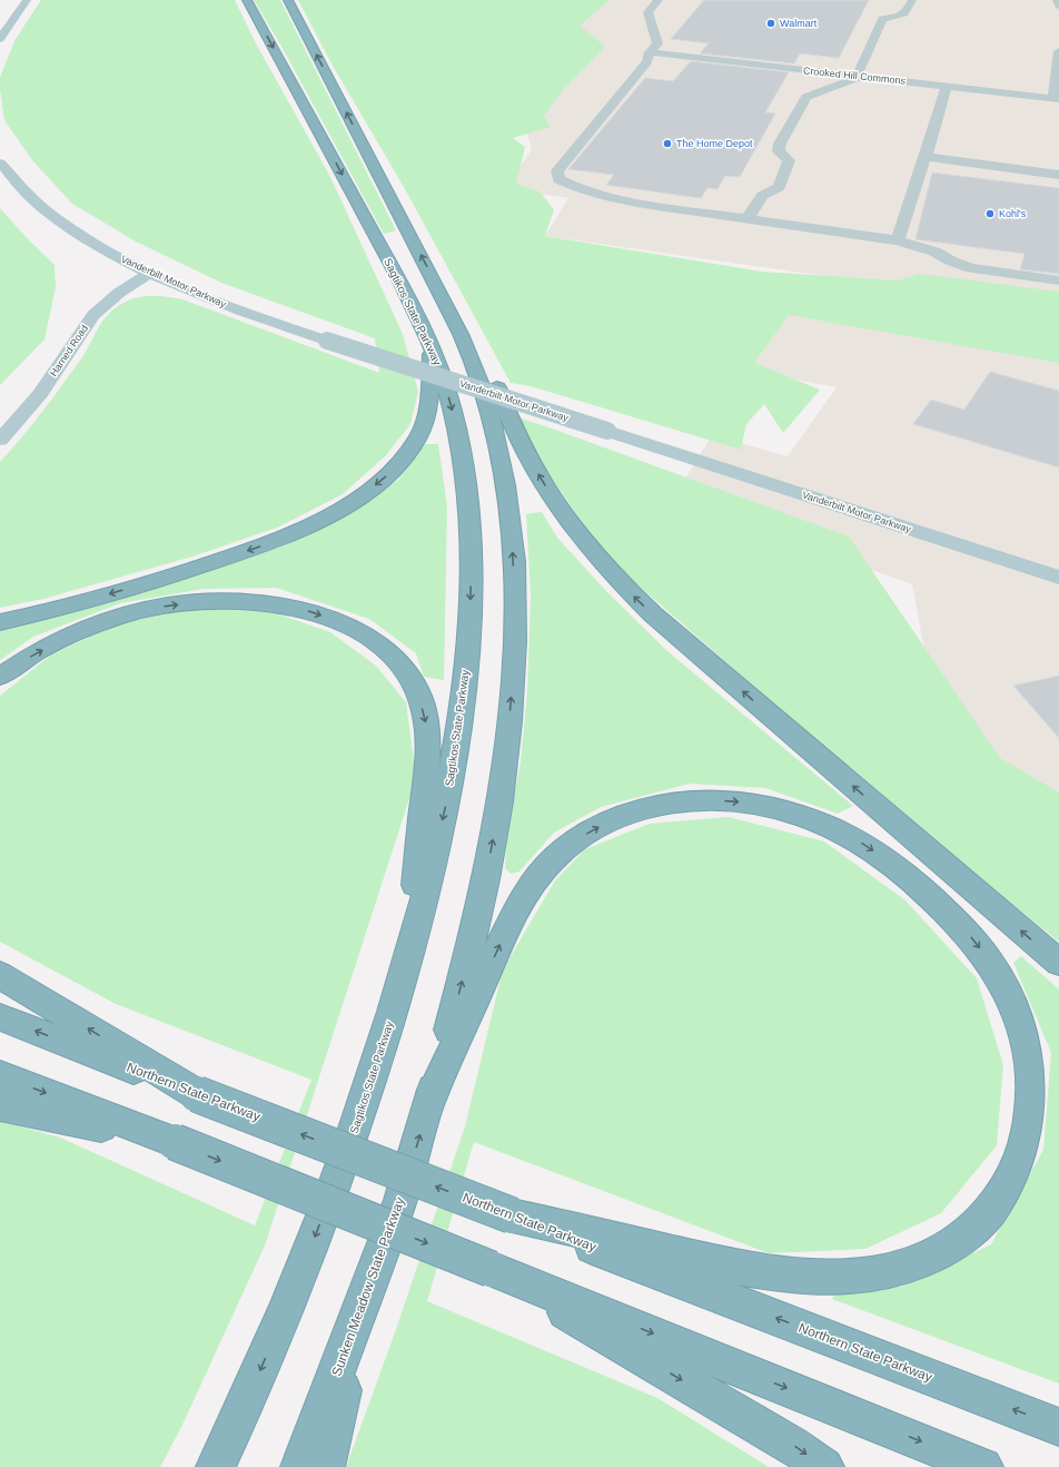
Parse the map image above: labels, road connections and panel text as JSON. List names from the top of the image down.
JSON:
{
  "streets": {
    "highway": ["Sagtikos State Parkway", "Northern State Parkway", "Sunken Meadow State Parkway"],
    "main road": ["Vanderbilt Motor Parkway", "Harned Road"],
    "lane": ["Crooked Hill Commons"]
  },
  "crossings": [
    ["Vanderbilt Motor Parkway", "Harned Road"]
  ],
  "one_way": ["Sunken Meadow State Parkway"],
  "places": ["Walmart", "The Home Depot", "Kohl's"]
}
